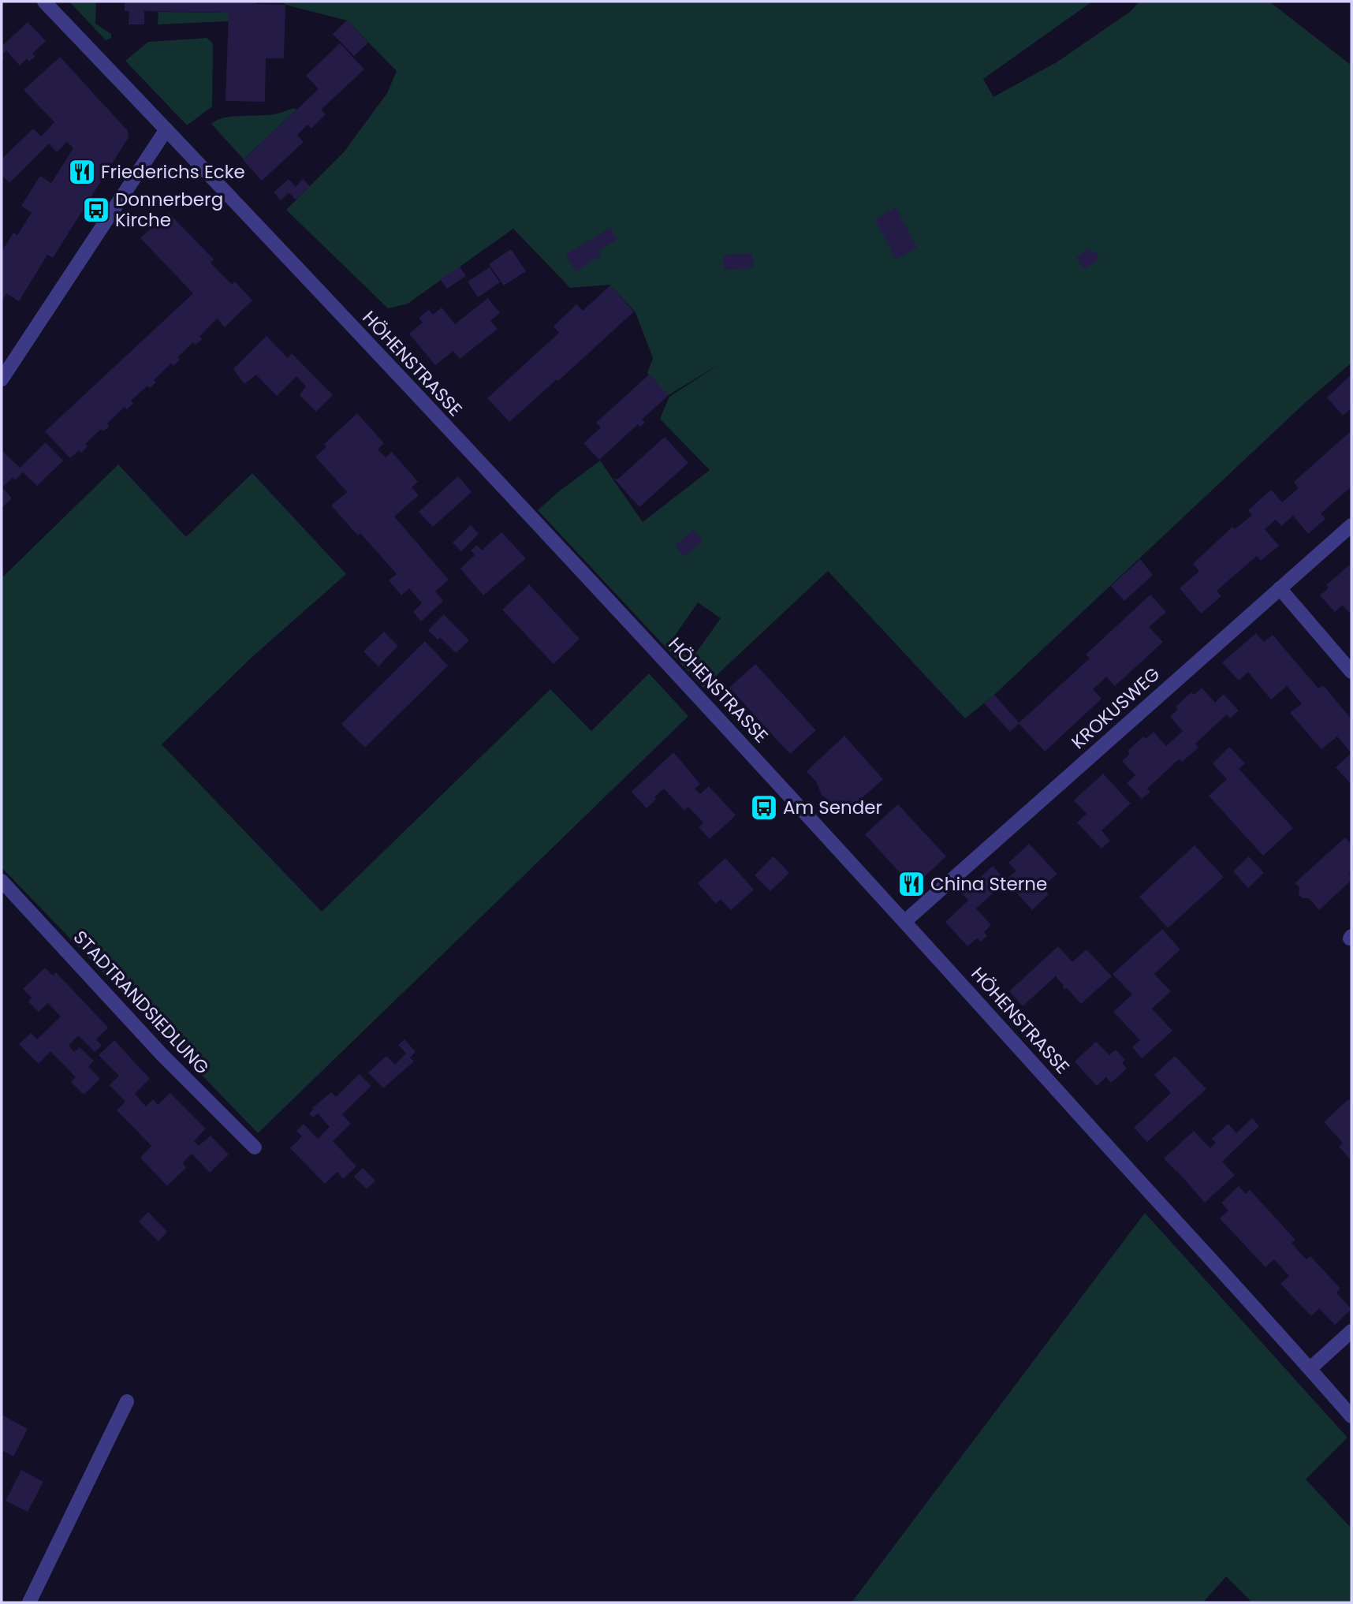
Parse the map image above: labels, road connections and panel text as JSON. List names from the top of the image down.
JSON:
{
  "streets": {
    "street": ["HÖHENSTRASSE", "KROKUSWEG", "STADTRANDSIEDLUNG"]
  },
  "crossings": [
    ["HÖHENSTRASSE", "KROKUSWEG"]
  ],
  "places": {
    "restaurant": ["Friederichs Ecke", "China Sterne"],
    "bus stop": ["Donnerberg Kirche", "Am Sender"]
  }
}
